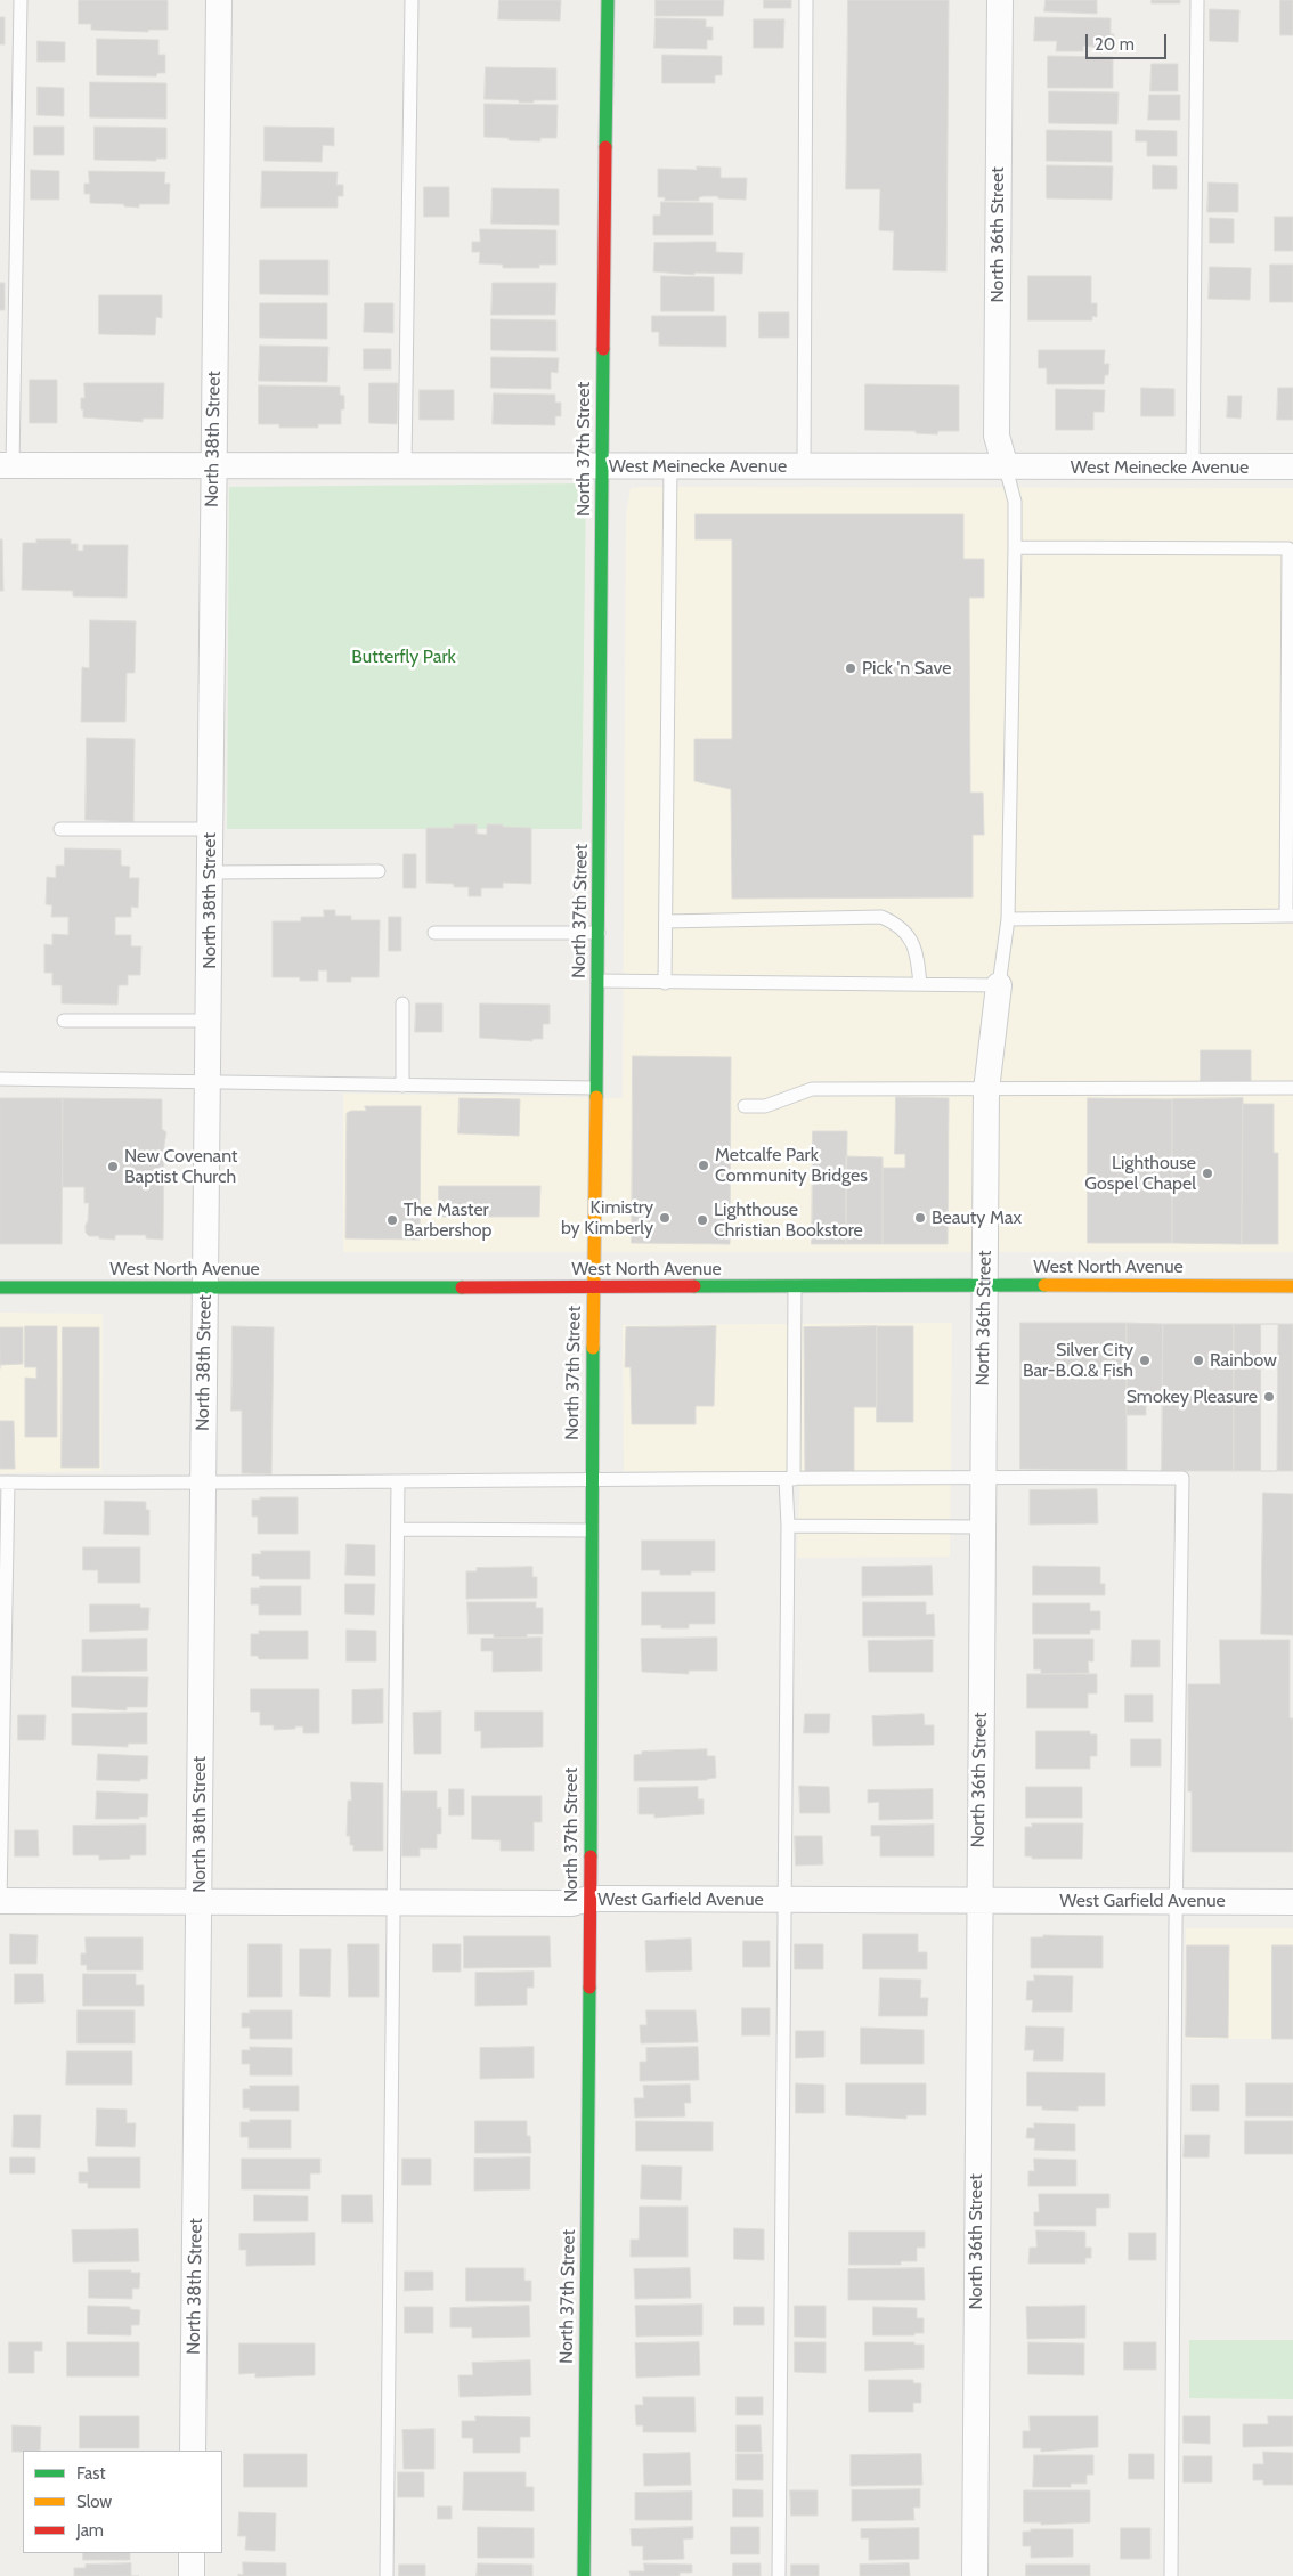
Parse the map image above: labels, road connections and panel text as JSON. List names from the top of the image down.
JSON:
{
  "streets": {
    "street": [
      "North 36th Street",
      "North 38th Street",
      "North 37th Street",
      "West Meinecke Avenue",
      "West North Avenue",
      "West Garfield Avenue"
    ]
  },
  "crossings": [
    ["North 36th Street", "West Meinecke Avenue"],
    ["North 36th Street", "West North Avenue"],
    ["North 36th Street", "West Garfield Avenue"],
    ["North 38th Street", "West Meinecke Avenue"],
    ["North 38th Street", "West North Avenue"],
    ["North 38th Street", "West Garfield Avenue"],
    ["North 37th Street", "West Meinecke Avenue"],
    ["North 37th Street", "West North Avenue"],
    ["North 37th Street", "West Garfield Avenue"]
  ],
  "parks": ["Butterfly Park"],
  "places": [
    "Pick 'n Save",
    "Metcalfe Park Community Bridges",
    "New Covenant Baptist Church",
    "Lighthouse Gospel Chapel",
    "Kimistry by Kimberly",
    "Beauty Max",
    "The Master Barbershop",
    "Lighthouse Christian Bookstore",
    "Silver City Bar-B.Q.& Fish",
    "Rainbow",
    "Smokey Pleasure"
  ],
  "legend": ["Fast", "Slow", "Jam"],
  "scale_bar": "20 m"
}
